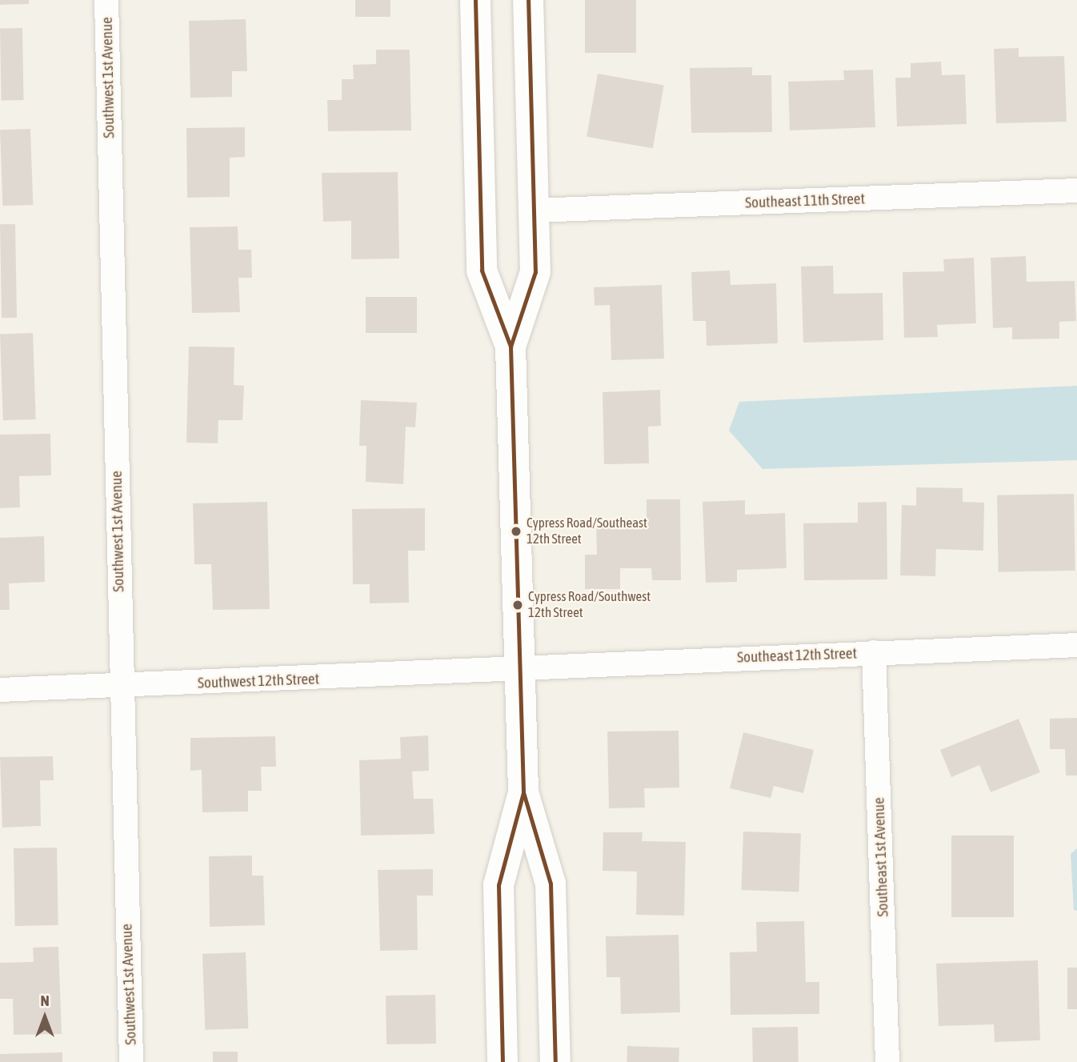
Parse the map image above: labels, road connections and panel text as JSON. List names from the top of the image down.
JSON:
{
  "streets": {
    "street": [
      "Southwest 1st Avenue",
      "Southeast 11th Street",
      "Southeast 12th Street",
      "Southwest 12th Street",
      "Southeast 1st Avenue"
    ]
  },
  "crossings": [
    ["Southwest 1st Avenue", "Southwest 12th Street"],
    ["Southeast 12th Street", "Southwest 12th Street"],
    ["Southeast 12th Street", "Southeast 1st Avenue"]
  ],
  "places": ["Cypress Road/Southeast 12th Street", "Cypress Road/Southwest 12th Street"],
  "north": "top"
}
